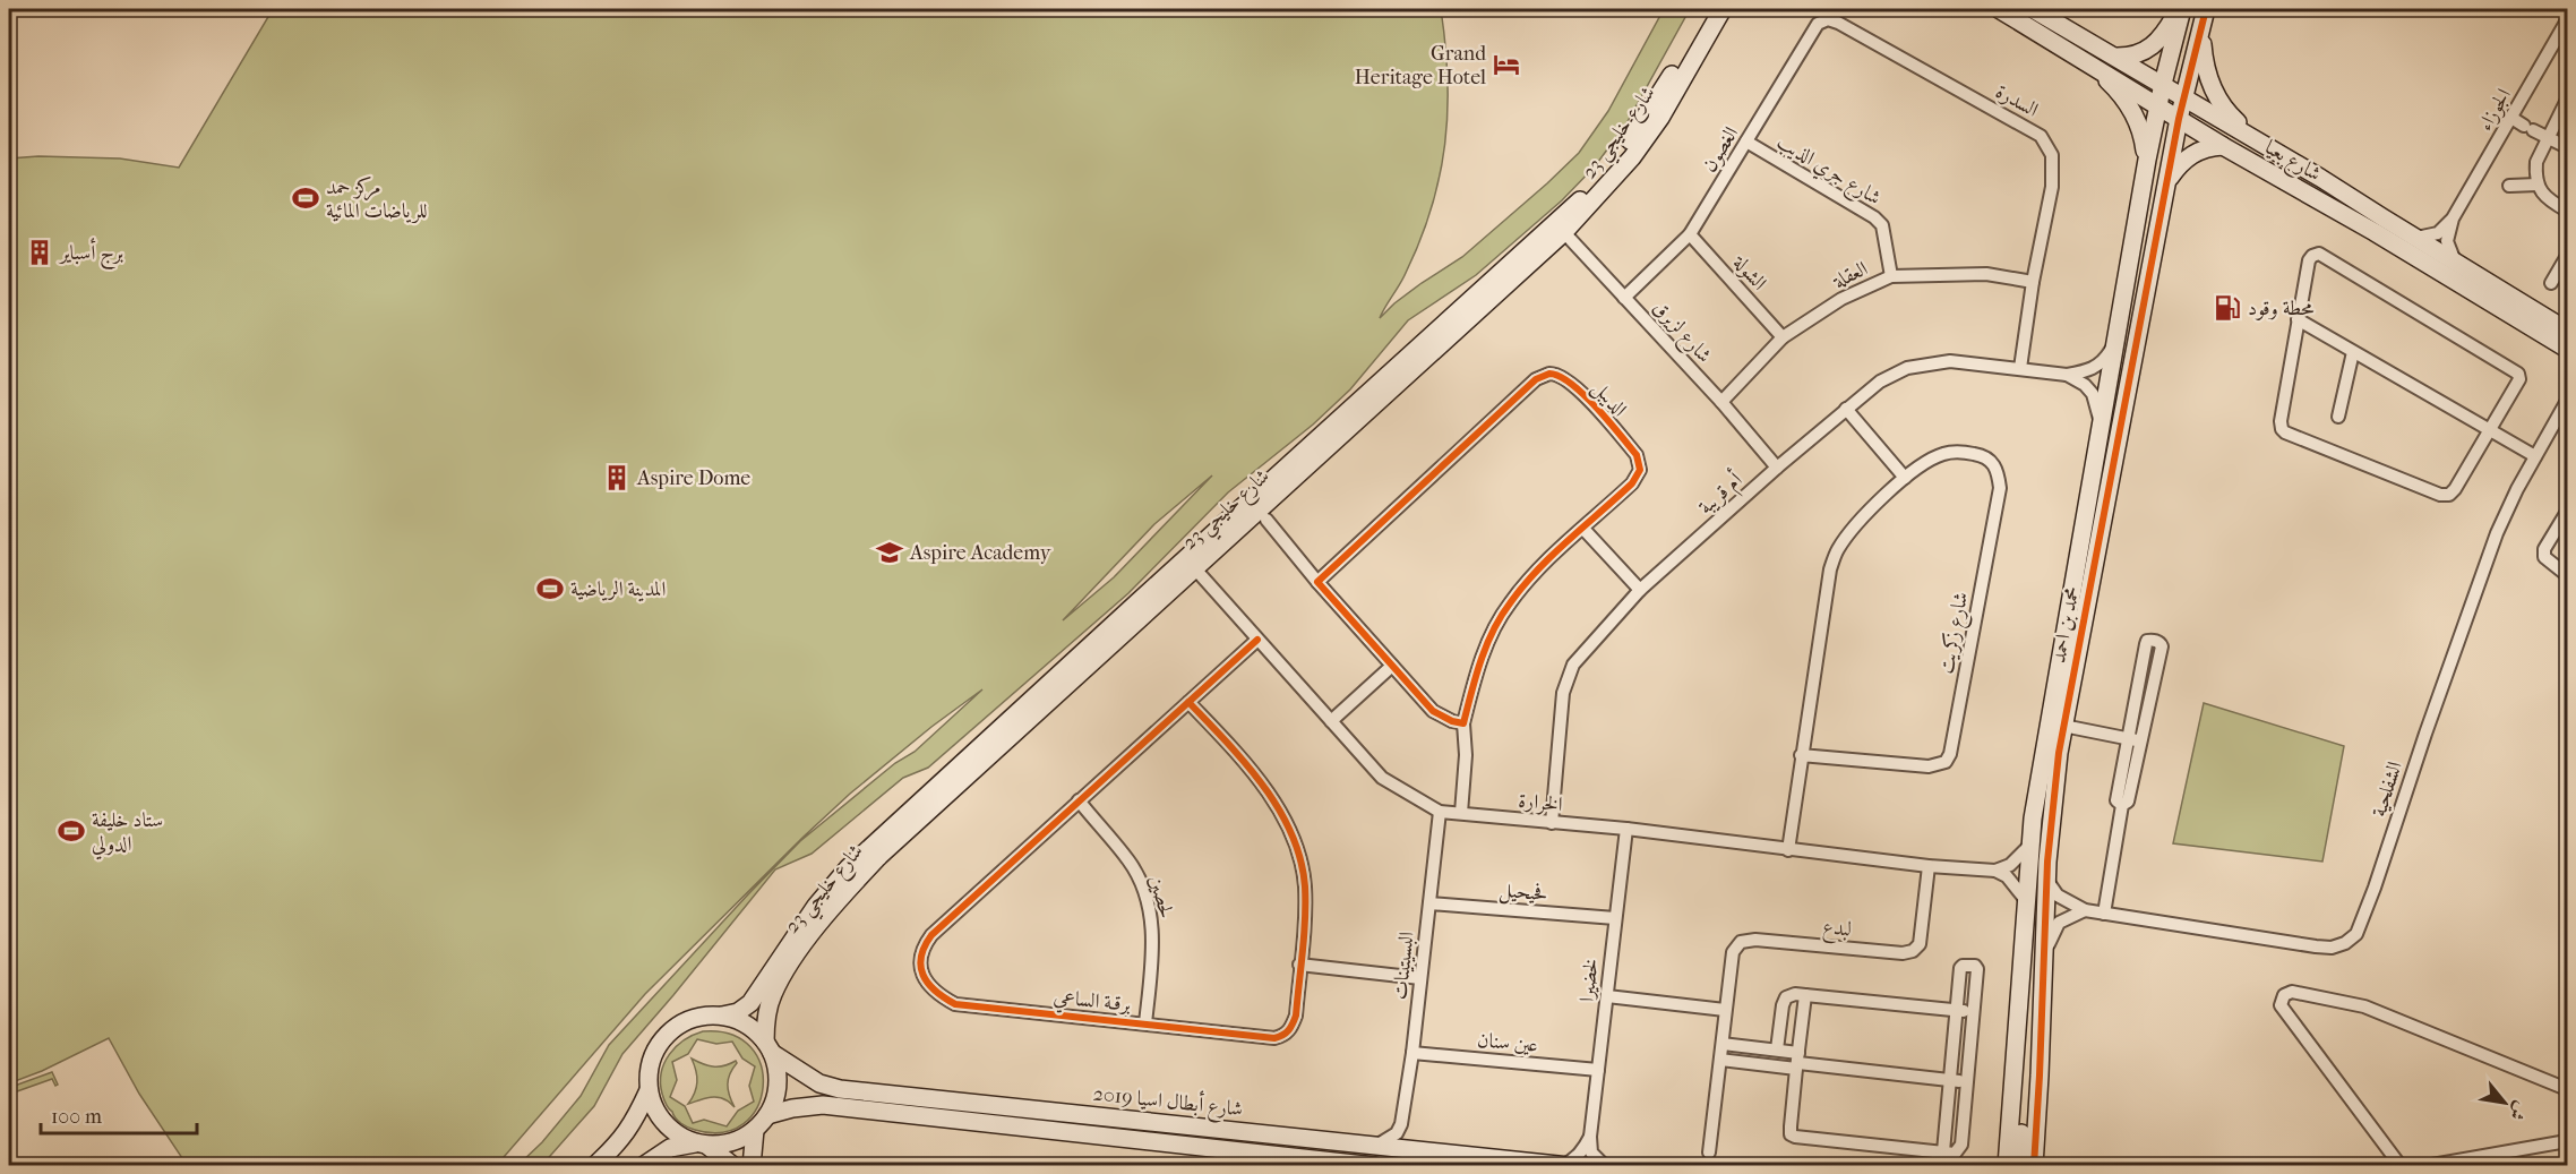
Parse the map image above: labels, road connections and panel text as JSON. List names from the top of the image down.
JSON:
{
  "streets": {
    "main road": [
      "شارع خليجي 23",
      "شارع بعيا",
      "محمد بن احمد",
      "شارع أبطال اسيا 2019"
    ],
    "street": [
      "السدرة",
      "الجوزاء",
      "الغصون",
      "شارع جري الذيب",
      "الشولة",
      "العقلة",
      "شارع لزيرق",
      "الديبل",
      "أم قريبة",
      "شارع زكريت",
      "الشفلحية",
      "الخرارة",
      "فحيحيل",
      "لحصين",
      "لبدع",
      "البسيتينات",
      "لخضيرا",
      "برقـة الساعي",
      "عين سنان"
    ]
  },
  "crossings": [
    ["السدرة", "الغصون"],
    ["السدرة", "العقلة"],
    ["السدرة", "أم قريبة"],
    ["شارع خليجي 23", "شارع لزيرق"],
    ["شارع خليجي 23", "الخرارة"],
    ["شارع خليجي 23", "شارع أبطال اسيا 2019"],
    ["الغصون", "شارع جري الذيب"],
    ["الغصون", "الشولة"],
    ["الغصون", "شارع لزيرق"],
    ["شارع بعيا", "محمد بن احمد"],
    ["شارع جري الذيب", "العقلة"],
    ["الشولة", "العقلة"],
    ["العقلة", "شارع لزيرق"],
    ["شارع لزيرق", "أم قريبة"],
    ["الديبل", "الخرارة"],
    ["أم قريبة", "محمد بن احمد"],
    ["أم قريبة", "الخرارة"],
    ["محمد بن احمد", "الشفلحية"],
    ["شارع زكريت", "الخرارة"],
    ["الخرارة", "لبدع"],
    ["الخرارة", "البسيتينات"],
    ["الخرارة", "لخضيرا"],
    ["الخرارة", "برقـة الساعي"],
    ["فحيحيل", "البسيتينات"],
    ["فحيحيل", "لخضيرا"],
    ["لحصين", "برقـة الساعي"],
    ["البسيتينات", "عين سنان"],
    ["لخضيرا", "عين سنان"]
  ],
  "places": {
    "hotel": ["Grand Heritage Hotel"],
    "sports": ["مركز حمد للرياضات المائية", "المدينة الرياضية", "ستاد خليفة الدولي"],
    "building": ["برج أسباير", "Aspire Dome"],
    "fuel station": ["محطة وقود"],
    "school or university": ["Aspire Academy"]
  },
  "scale_bar": "100 m",
  "north": "bottom right"
}
